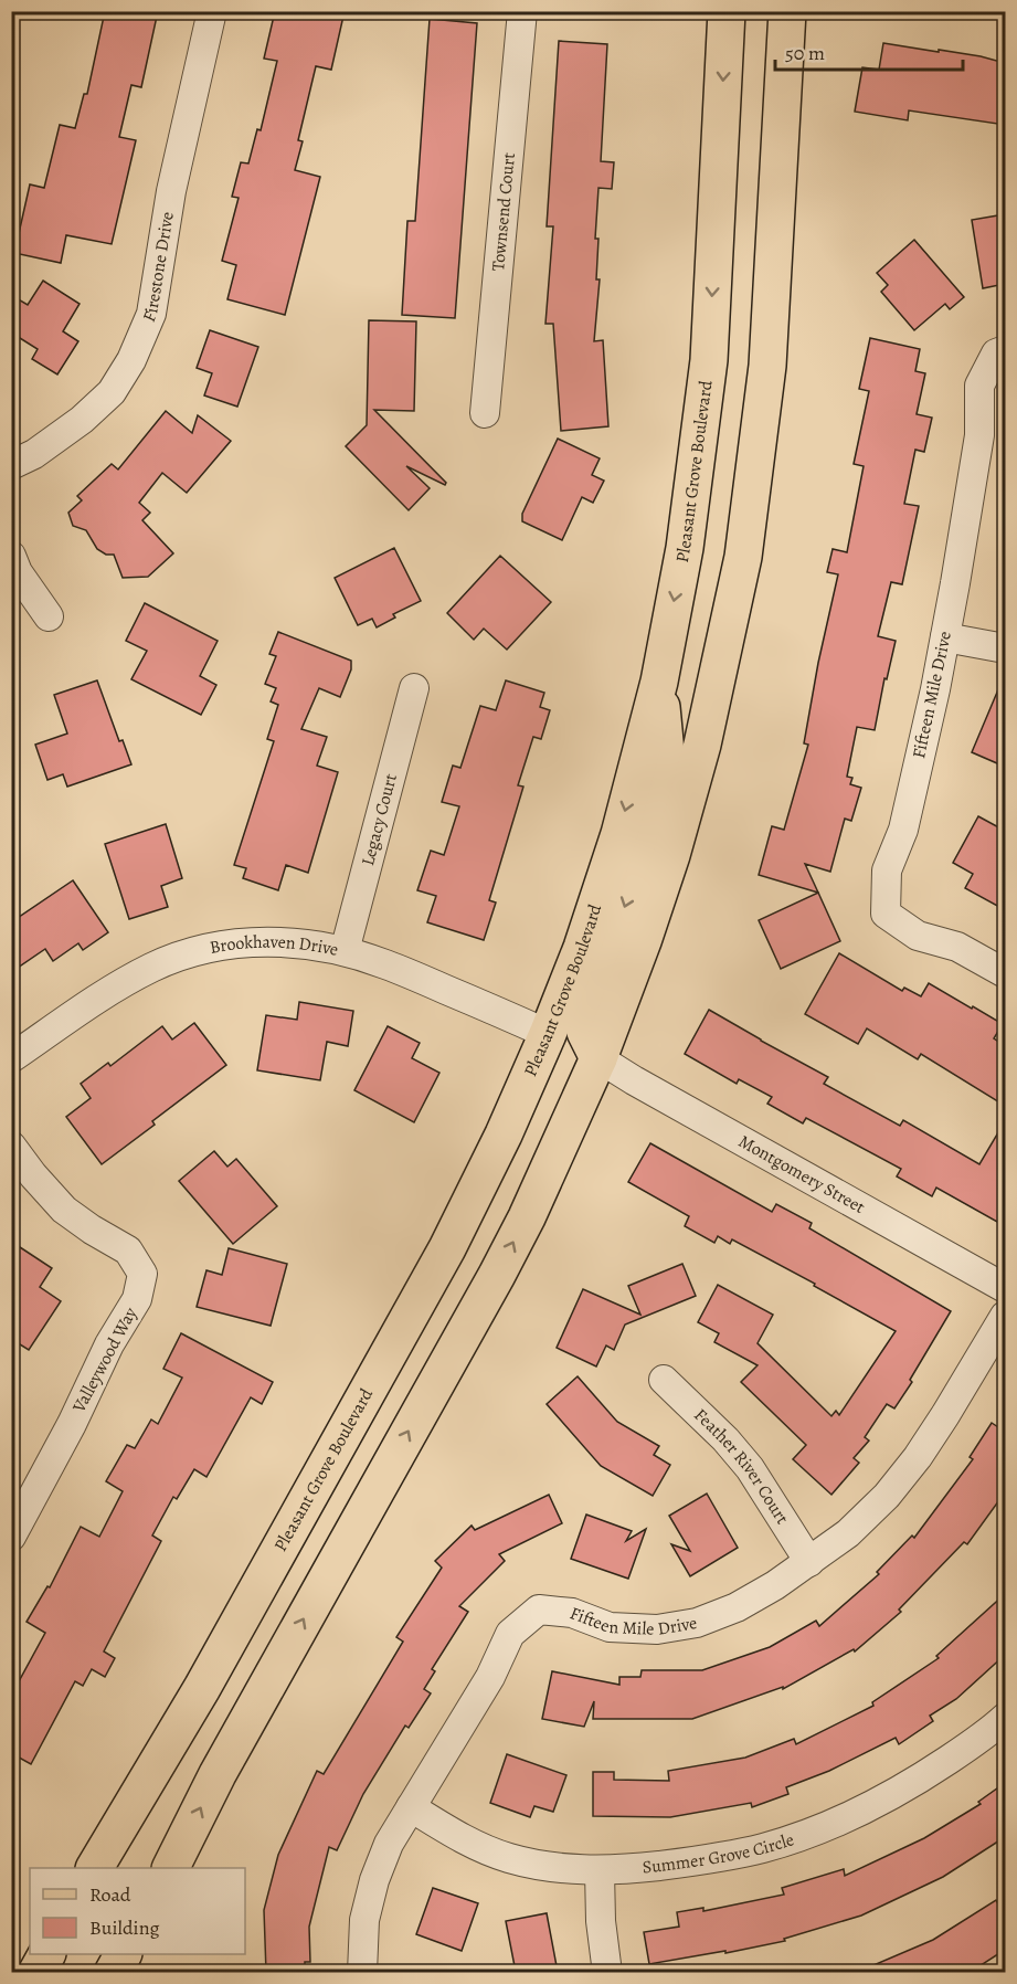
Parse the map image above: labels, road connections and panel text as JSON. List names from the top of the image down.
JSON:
{
  "streets": {
    "main road": ["Pleasant Grove Boulevard"],
    "street": [
      "Townsend Court",
      "Firestone Drive",
      "Fifteen Mile Drive",
      "Legacy Court",
      "Brookhaven Drive",
      "Montgomery Street",
      "Valleywood Way",
      "Feather River Court",
      "Summer Grove Circle"
    ]
  },
  "crossings": [
    ["Pleasant Grove Boulevard", "Brookhaven Drive"],
    ["Fifteen Mile Drive", "Feather River Court"],
    ["Fifteen Mile Drive", "Summer Grove Circle"],
    ["Legacy Court", "Brookhaven Drive"]
  ],
  "legend": ["Road", "Building"],
  "scale_bar": "50 m"
}
